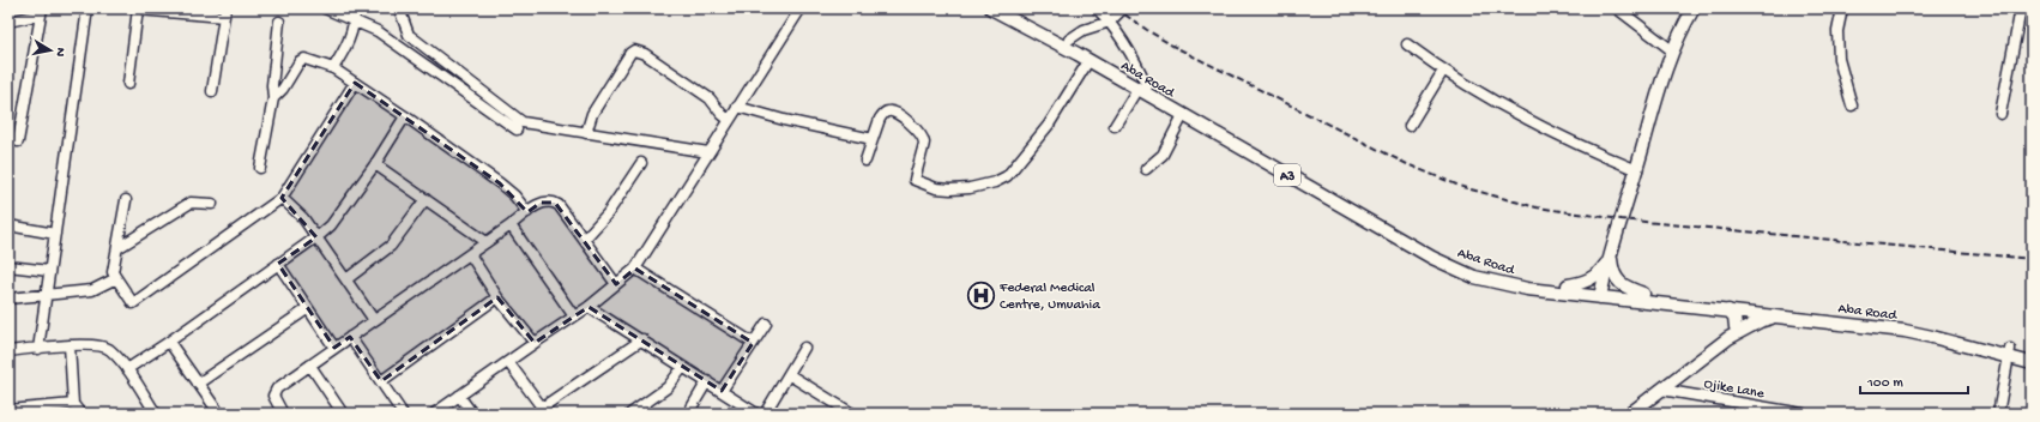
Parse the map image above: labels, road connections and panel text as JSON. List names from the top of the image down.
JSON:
{
  "streets": {
    "main road": ["Aba Road", "A3"],
    "street": ["Ojike Lane"]
  },
  "places": {
    "hospital": ["Federal Medical Centre, Umuahia"]
  },
  "scale_bar": "100 m",
  "north": "right"
}
